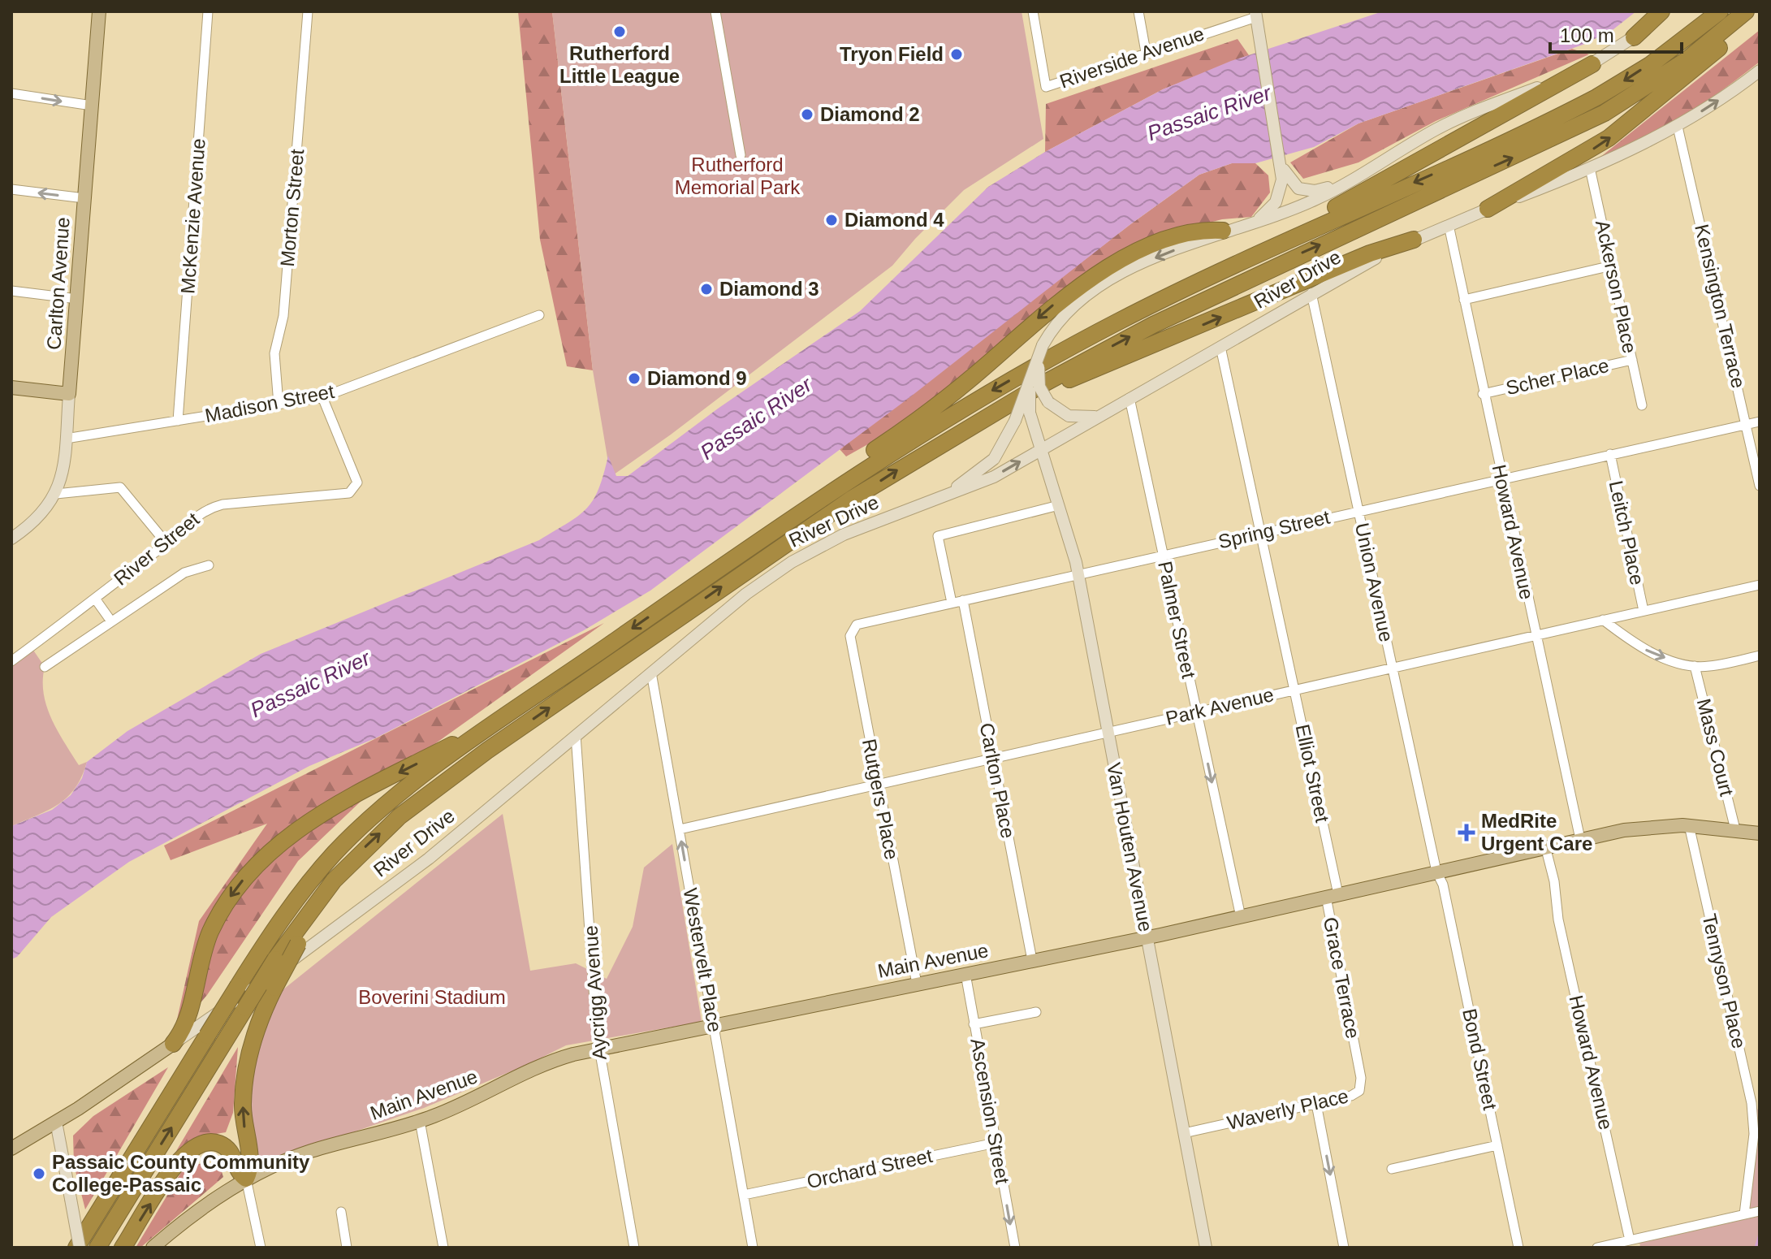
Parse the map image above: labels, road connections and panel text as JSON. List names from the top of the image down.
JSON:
{
  "streets": {
    "main road": [
      "River Drive",
      "Carlton Avenue",
      "Van Houten Avenue",
      "Main Avenue"
    ],
    "street": [
      "Riverside Avenue",
      "Morton Street",
      "McKenzie Avenue",
      "Ackerson Place",
      "Kensington Terrace",
      "Scher Place",
      "Madison Street",
      "Spring Street",
      "Howard Avenue",
      "Leitch Place",
      "River Street",
      "Union Avenue",
      "Palmer Street",
      "Park Avenue",
      "Mass Court",
      "Elliot Street",
      "Carlton Place",
      "Rutgers Place",
      "Westervelt Place",
      "Grace Terrace",
      "Tennyson Place",
      "Aycrigg Avenue",
      "Bond Street",
      "Waverly Place",
      "Ascension Street",
      "Orchard Street"
    ]
  },
  "crossings": [
    ["Morton Street", "Madison Street"],
    ["McKenzie Avenue", "Madison Street"],
    ["River Drive", "Ackerson Place"],
    ["River Drive", "Kensington Terrace"],
    ["River Drive", "Howard Avenue"],
    ["River Drive", "Union Avenue"],
    ["River Drive", "Palmer Street"],
    ["River Drive", "Elliot Street"],
    ["River Drive", "Van Houten Avenue"],
    ["River Drive", "Westervelt Place"],
    ["River Drive", "Aycrigg Avenue"],
    ["Carlton Avenue", "Madison Street"],
    ["Ackerson Place", "Scher Place"],
    ["Kensington Terrace", "Spring Street"],
    ["Scher Place", "Howard Avenue"],
    ["Madison Street", "River Street"],
    ["Spring Street", "Howard Avenue"],
    ["Spring Street", "Leitch Place"],
    ["Spring Street", "Union Avenue"],
    ["Spring Street", "Palmer Street"],
    ["Spring Street", "Elliot Street"],
    ["Spring Street", "Carlton Place"],
    ["Spring Street", "Rutgers Place"],
    ["Spring Street", "Van Houten Avenue"],
    ["Howard Avenue", "Park Avenue"],
    ["Howard Avenue", "Main Avenue"],
    ["Leitch Place", "Park Avenue"],
    ["Union Avenue", "Park Avenue"],
    ["Union Avenue", "Main Avenue"],
    ["Union Avenue", "Bond Street"],
    ["Palmer Street", "Park Avenue"],
    ["Palmer Street", "Main Avenue"],
    ["Park Avenue", "Elliot Street"],
    ["Park Avenue", "Carlton Place"],
    ["Park Avenue", "Rutgers Place"],
    ["Park Avenue", "Van Houten Avenue"],
    ["Park Avenue", "Westervelt Place"],
    ["Mass Court", "Main Avenue"],
    ["Elliot Street", "Main Avenue"],
    ["Elliot Street", "Grace Terrace"],
    ["Carlton Place", "Main Avenue"],
    ["Rutgers Place", "Main Avenue"],
    ["Van Houten Avenue", "Main Avenue"],
    ["Van Houten Avenue", "Waverly Place"],
    ["Westervelt Place", "Main Avenue"],
    ["Westervelt Place", "Orchard Street"],
    ["Main Avenue", "Grace Terrace"],
    ["Main Avenue", "Tennyson Place"],
    ["Main Avenue", "Aycrigg Avenue"],
    ["Main Avenue", "Bond Street"],
    ["Main Avenue", "Ascension Street"],
    ["Grace Terrace", "Waverly Place"],
    ["Ascension Street", "Orchard Street"]
  ],
  "one_way": ["Palmer Street", "Ascension Street"],
  "water": ["Passaic River"],
  "parks": ["Rutherford Memorial Park", "Boverini Stadium"],
  "places": {
    "other": [
      "Rutherford Little League",
      "Tryon Field",
      "Diamond 2",
      "Diamond 4",
      "Diamond 3",
      "Diamond 9",
      "Passaic County Community College-Passaic"
    ],
    "health": ["MedRite Urgent Care"]
  },
  "scale_bar": "100 m"
}
